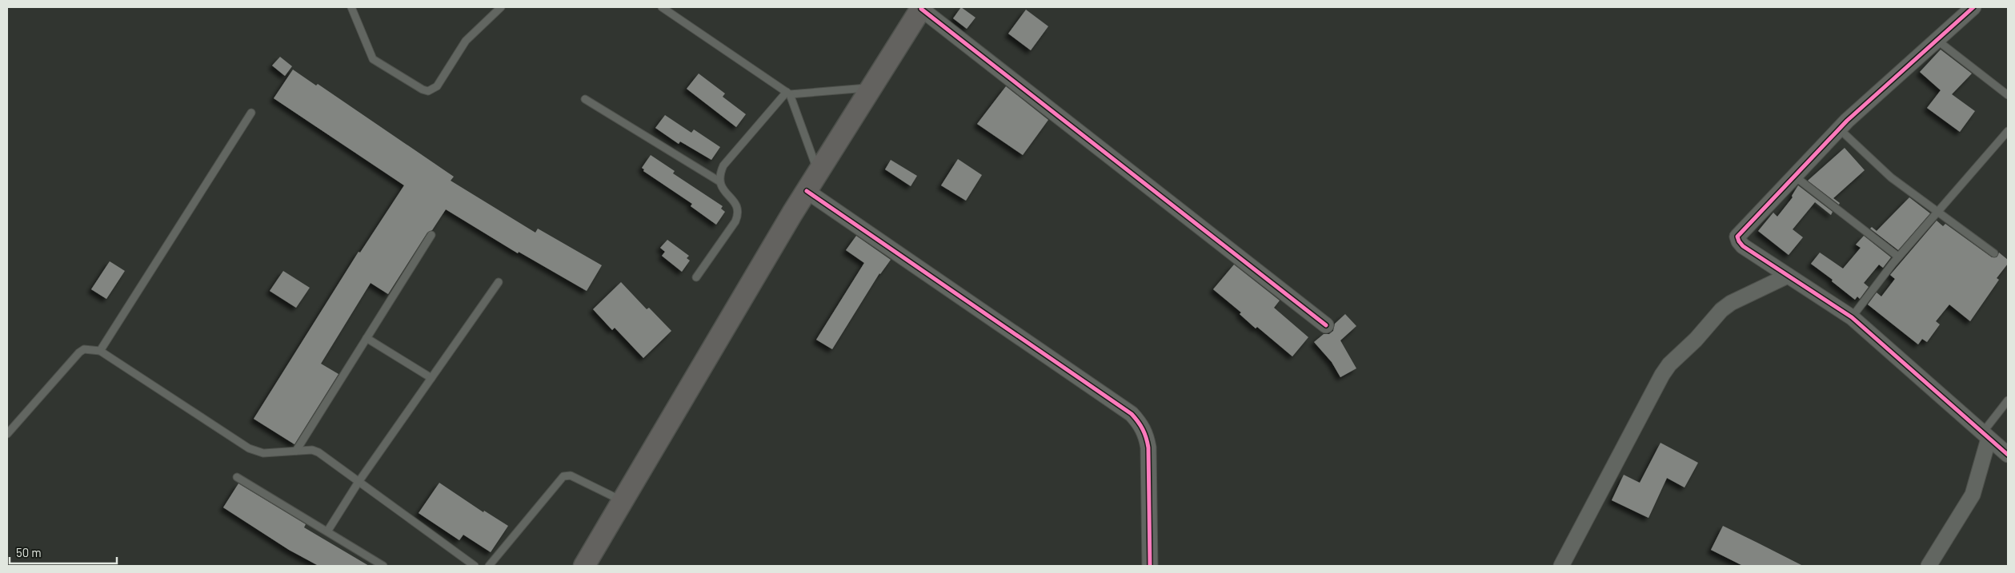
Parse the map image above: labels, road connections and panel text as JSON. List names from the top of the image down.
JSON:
{
  "scale_bar": "50 m"
}
